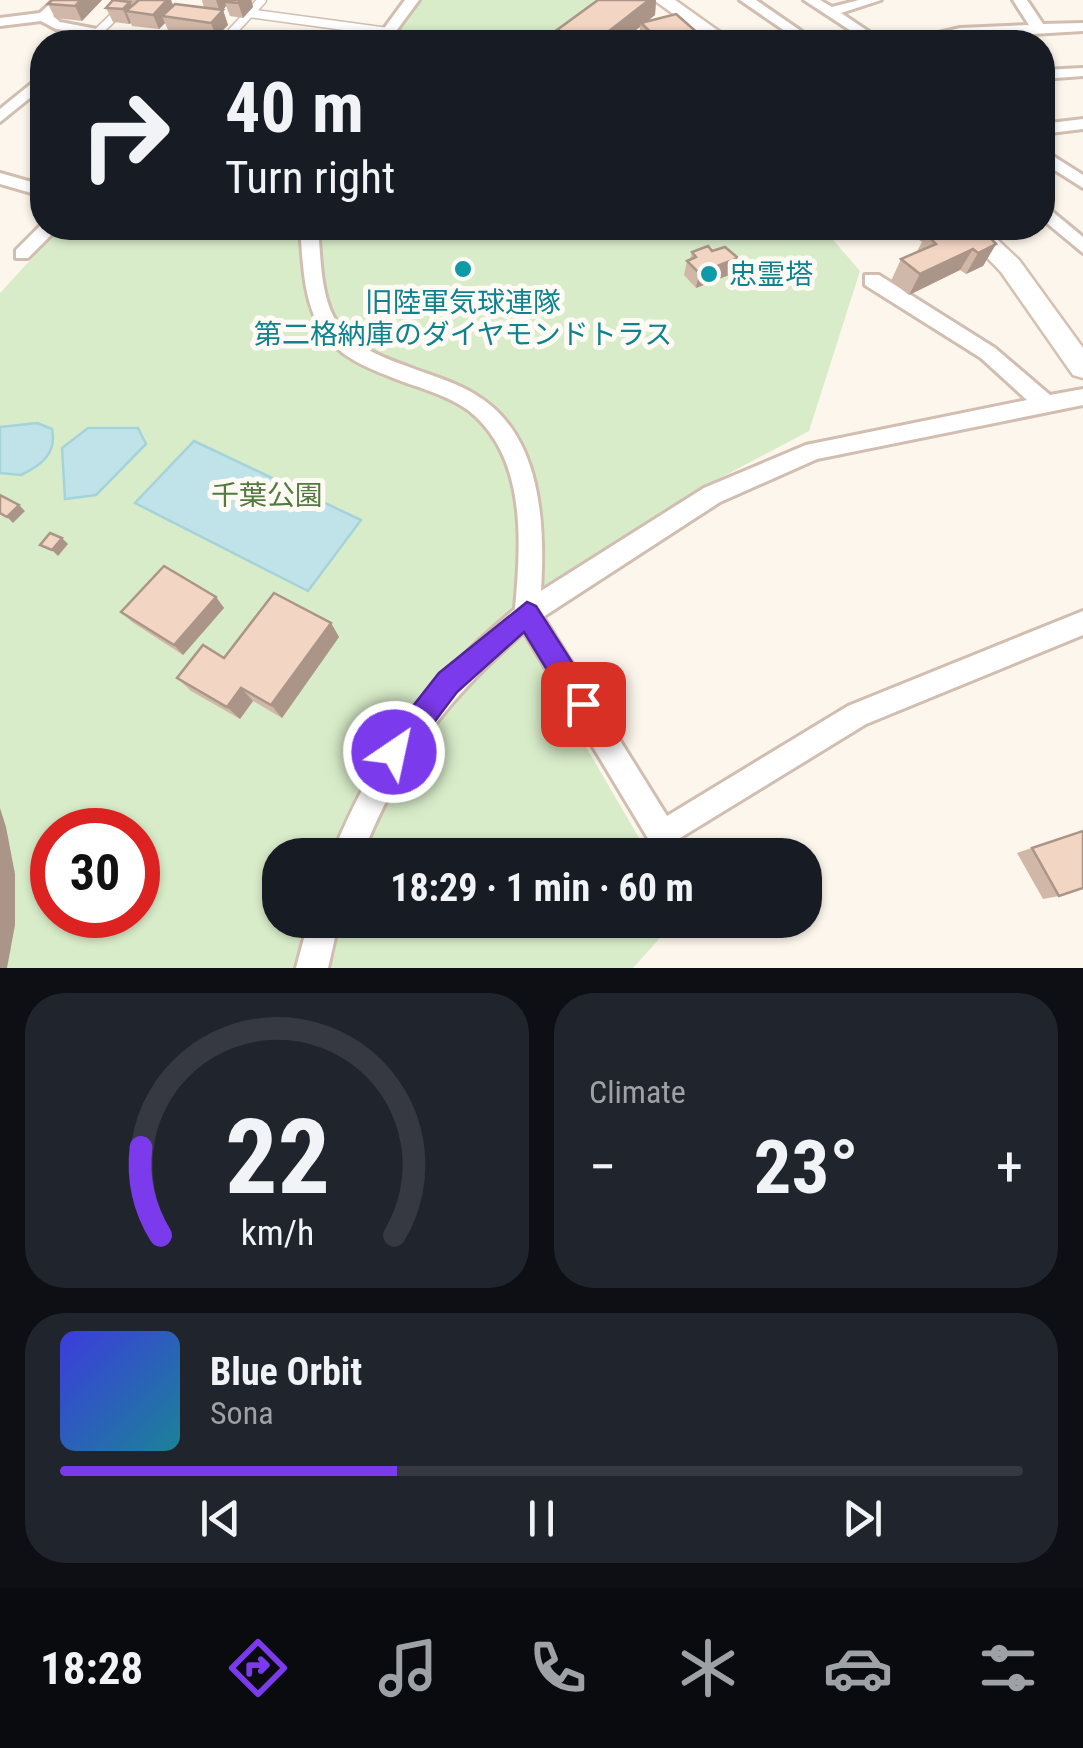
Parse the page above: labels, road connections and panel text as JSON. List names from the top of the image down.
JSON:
{
  "parks": ["千葉公園"],
  "places": ["旧陸軍気球連隊 第二格納庫のダイヤモンドトラス", "忠霊塔"],
  "page": {
    "turn": ["40 m", "Turn right"],
    "limit": "30",
    "trip": "18:29 · 1 min · 60 m",
    "tile": "Climate",
    "heat": ["−", "23°", "+"],
    "song": ["Blue Orbit", "Sona"],
    "tabs": "18:28",
    "gauge": ["22", "km/h"]
  }
}
